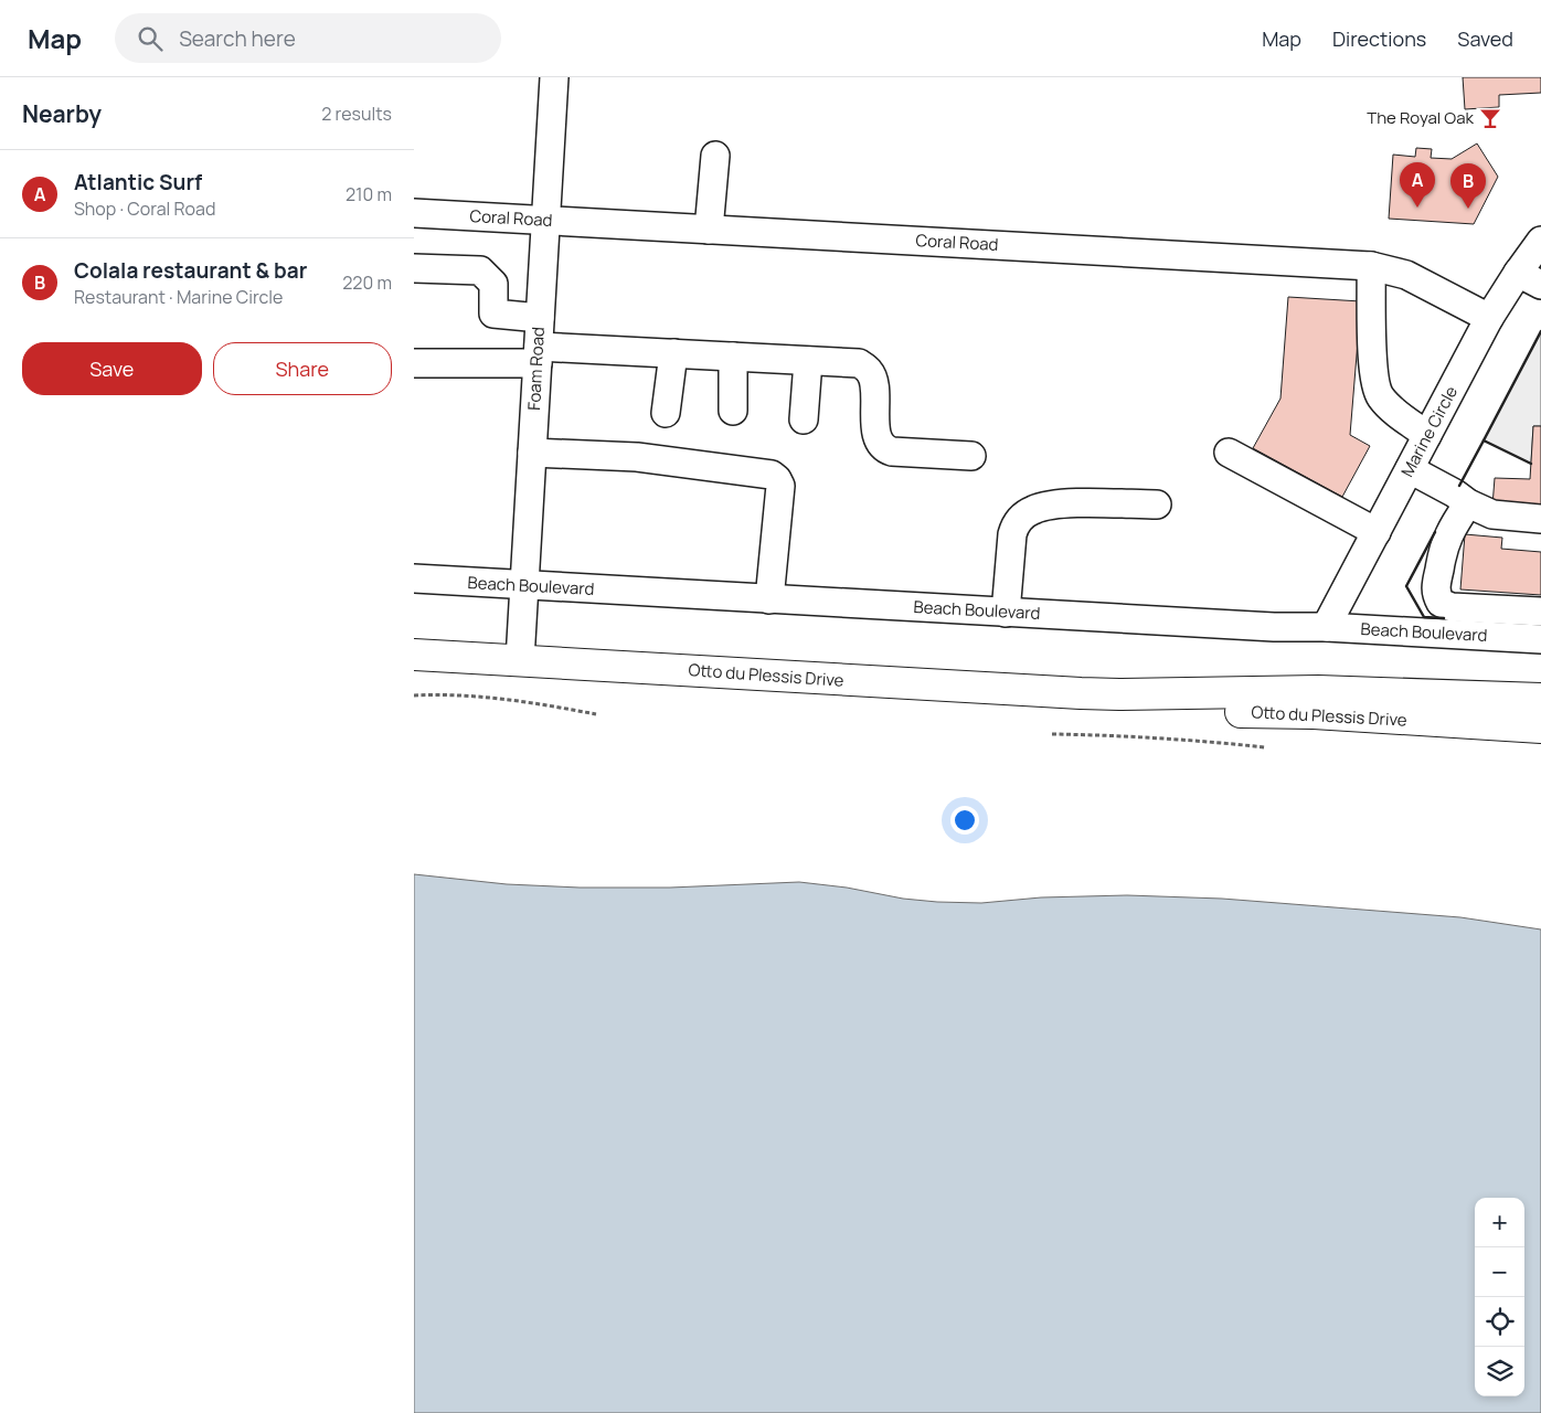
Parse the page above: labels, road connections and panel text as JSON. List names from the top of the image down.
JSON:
{
  "streets": {
    "main road": ["Otto du Plessis Drive"],
    "street": [
      "Coral Road",
      "Foam Road",
      "Marine Circle",
      "Beach Boulevard"
    ]
  },
  "crossings": [
    ["Coral Road", "Foam Road"],
    ["Coral Road", "Marine Circle"],
    ["Foam Road", "Beach Boulevard"],
    ["Foam Road", "Otto du Plessis Drive"],
    ["Marine Circle", "Beach Boulevard"]
  ],
  "places": {
    "bar": ["The Royal Oak"]
  },
  "page": {
    "header": "Map",
    "search": "Search here",
    "nav": ["Map", "Directions", "Saved"],
    "heading": ["Nearby", "2 results"],
    "list": [
      {
        "mark": "A",
        "name": "Atlantic Surf",
        "note": "Shop · Coral Road",
        "value": "210 m"
      },
      {
        "mark": "B",
        "name": "Colala restaurant & bar",
        "note": "Restaurant · Marine Circle",
        "value": "220 m"
      }
    ],
    "pins": ["A", "B"],
    "buttons": ["Save", "Share"],
    "map_buttons": ["+", "−"]
  }
}
